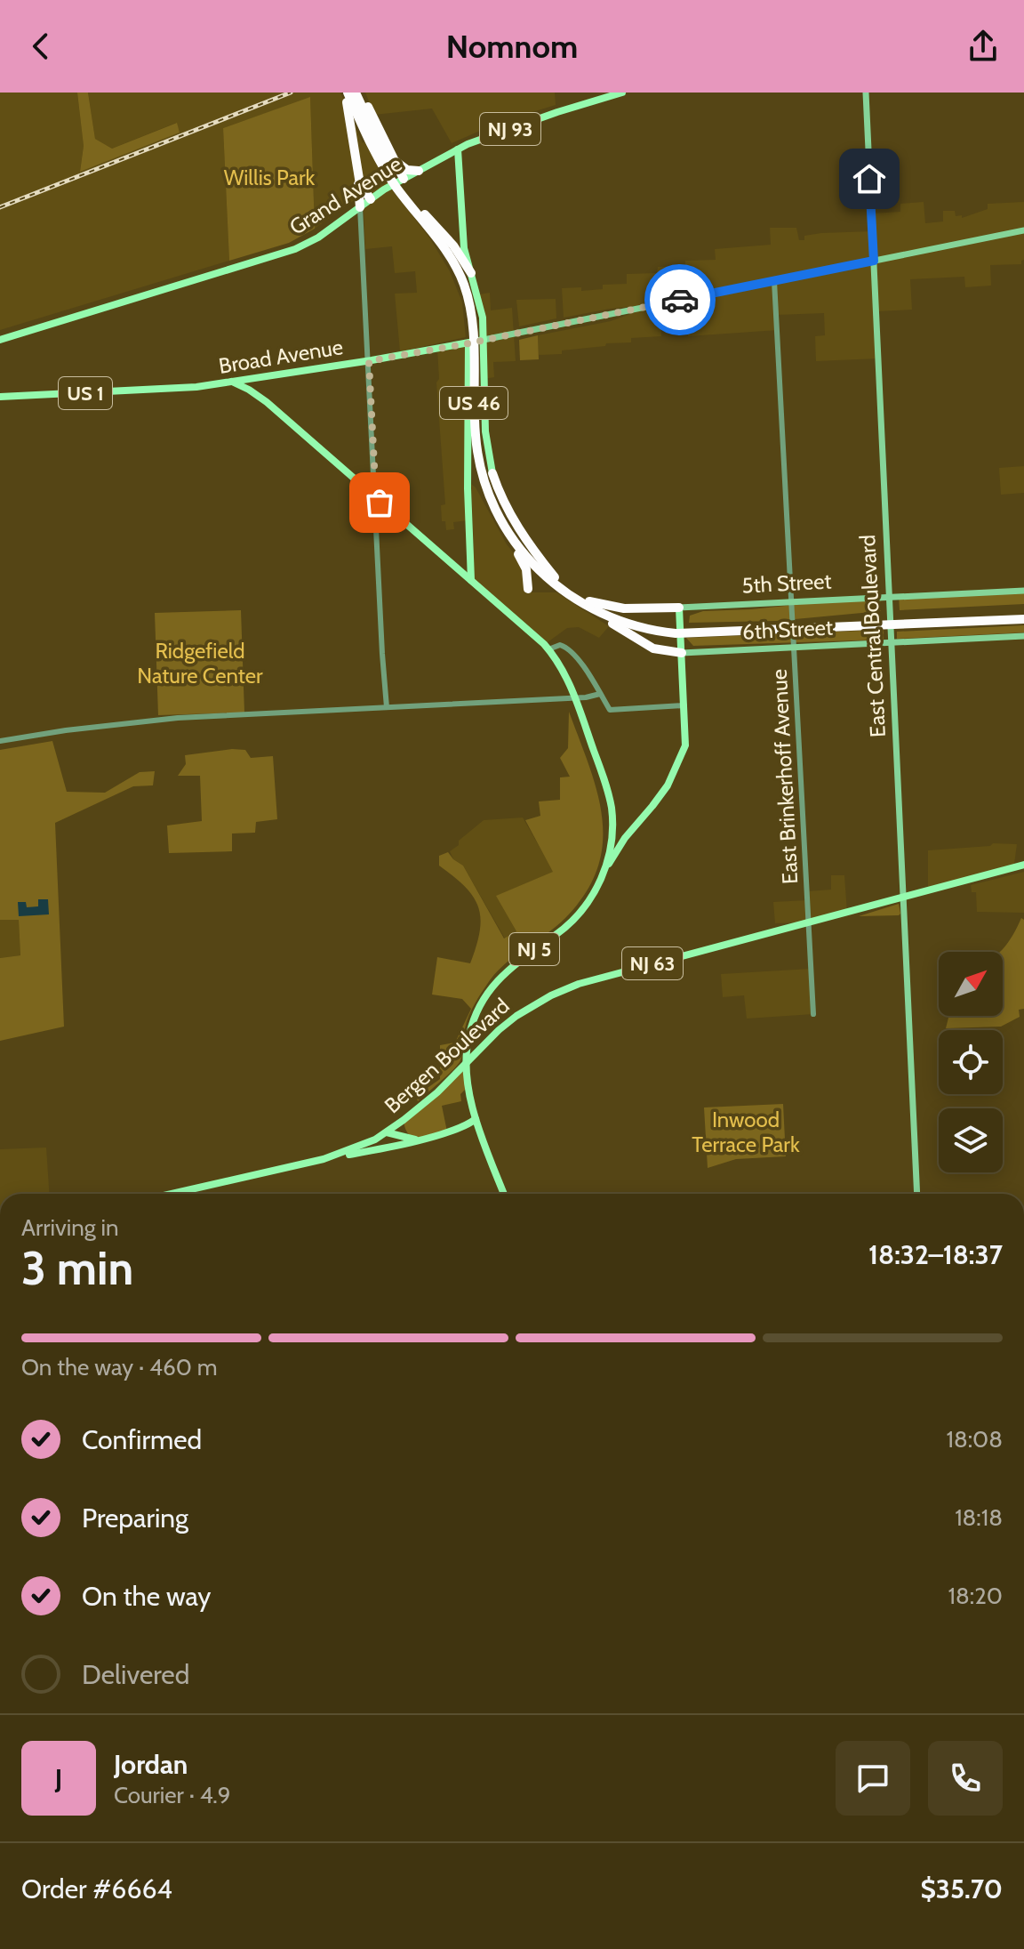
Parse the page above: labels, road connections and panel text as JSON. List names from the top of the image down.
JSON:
{
  "streets": {
    "highway": ["US 46"],
    "main road": [
      "NJ 93",
      "Grand Avenue",
      "Broad Avenue",
      "US 1",
      "5th Street",
      "6th Street",
      "East Central Boulevard",
      "NJ 5",
      "NJ 63",
      "Bergen Boulevard"
    ],
    "street": ["East Brinkerhoff Avenue"]
  },
  "crossings": [
    ["Grand Avenue", "US 46"],
    ["Broad Avenue", "East Central Boulevard"],
    ["Broad Avenue", "East Brinkerhoff Avenue"],
    ["Broad Avenue", "NJ 5"],
    ["5th Street", "East Central Boulevard"],
    ["5th Street", "East Brinkerhoff Avenue"],
    ["6th Street", "East Central Boulevard"],
    ["6th Street", "East Brinkerhoff Avenue"],
    ["East Central Boulevard", "Bergen Boulevard"],
    ["East Brinkerhoff Avenue", "Bergen Boulevard"],
    ["NJ 5", "Bergen Boulevard"]
  ],
  "parks": ["Willis Park", "Ridgefield Nature Center", "Inwood Terrace Park"],
  "north": "top right",
  "page": {
    "header": "Nomnom",
    "heading": ["3 min", "Arriving in", "18:32–18:37"],
    "panel": [
      "Jordan",
      "Courier · 4.9",
      "Order #6664",
      "$35.70"
    ],
    "bar": "On the way · 460 m",
    "list": [
      ["Confirmed", "18:08"],
      ["Preparing", "18:18"],
      ["On the way", "18:20"],
      "Delivered"
    ],
    "round": "J"
  }
}
